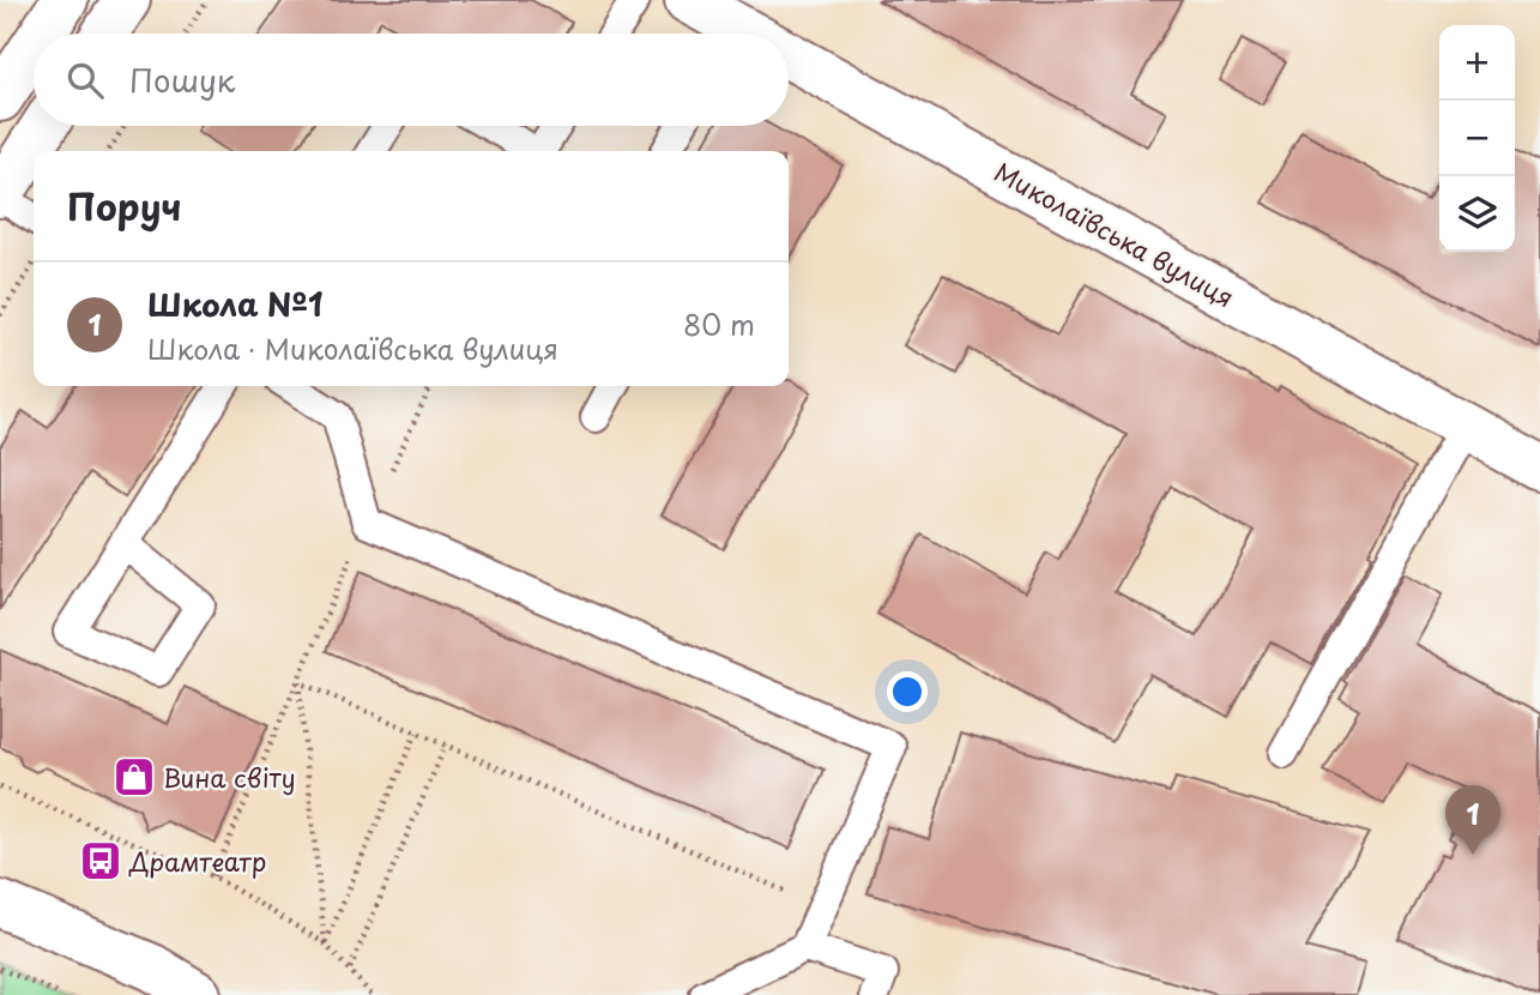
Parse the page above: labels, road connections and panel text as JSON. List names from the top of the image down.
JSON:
{
  "streets": {
    "street": ["Миколаївська вулиця"]
  },
  "places": {
    "shop": ["Вина світу"],
    "bus stop": ["Драмтеатр"]
  },
  "page": {
    "map_buttons": ["+", "−"],
    "search": "Пошук",
    "heading": "Поруч",
    "list": [
      {
        "mark": "1",
        "name": "Школа №1",
        "note": "Школа · Миколаївська вулиця",
        "value": "80 m"
      }
    ],
    "pins": "1"
  }
}
